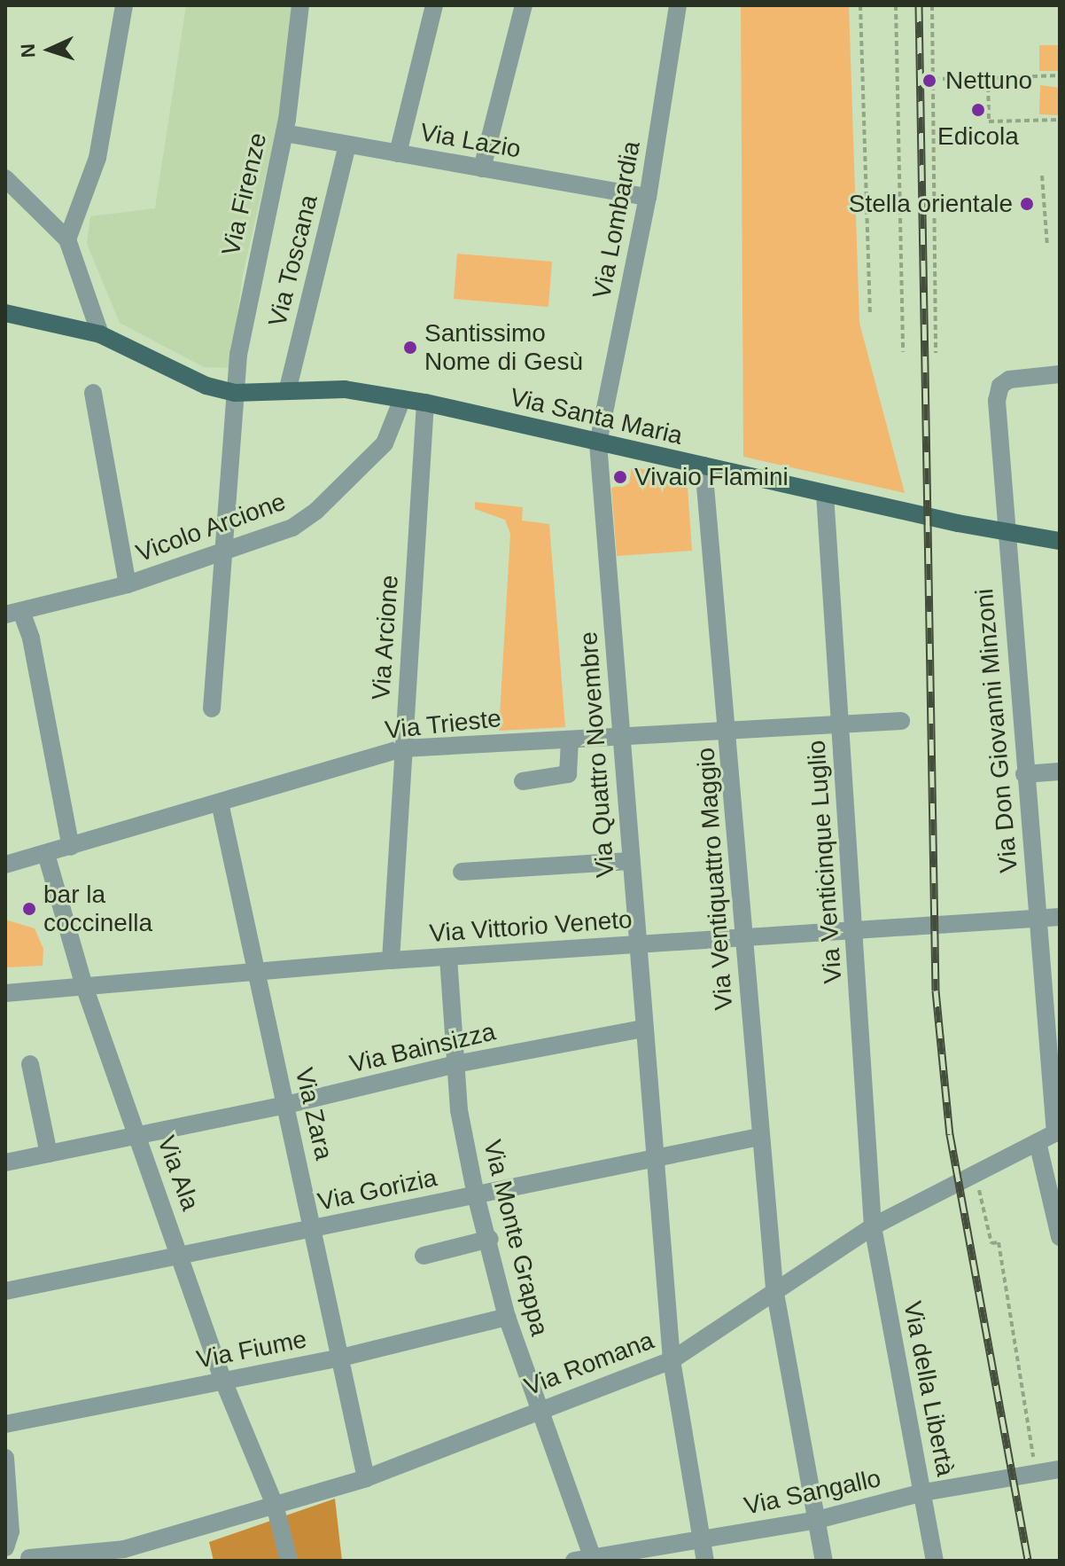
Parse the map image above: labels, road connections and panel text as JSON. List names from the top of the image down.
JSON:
{
  "streets": {
    "main road": ["Via Santa Maria"],
    "street": [
      "Via Lazio",
      "Via Firenze",
      "Via Lombardia",
      "Via Toscana",
      "Vicolo Arcione",
      "Via Arcione",
      "Via Trieste",
      "Via Don Giovanni Minzoni",
      "Via Quattro Novembre",
      "Via Venticinque Luglio",
      "Via Ventiquattro Maggio",
      "Via Vittorio Veneto",
      "Via Bainsizza",
      "Via Zara",
      "Via Ala",
      "Via Gorizia",
      "Via Monte Grappa",
      "Via Fiume",
      "Via Romana",
      "Via della Libertà",
      "Via Sangallo"
    ]
  },
  "crossings": [
    ["Via Lazio", "Via Firenze"],
    ["Via Lazio", "Via Lombardia"],
    ["Via Lazio", "Via Toscana"],
    ["Via Firenze", "Via Santa Maria"],
    ["Via Firenze", "Vicolo Arcione"],
    ["Via Lombardia", "Via Santa Maria"],
    ["Via Lombardia", "Via Quattro Novembre"],
    ["Via Toscana", "Via Santa Maria"],
    ["Via Santa Maria", "Vicolo Arcione"],
    ["Via Santa Maria", "Via Arcione"],
    ["Via Santa Maria", "Via Don Giovanni Minzoni"],
    ["Via Santa Maria", "Via Quattro Novembre"],
    ["Via Santa Maria", "Via Venticinque Luglio"],
    ["Via Santa Maria", "Via Ventiquattro Maggio"],
    ["Via Arcione", "Via Trieste"],
    ["Via Arcione", "Via Vittorio Veneto"],
    ["Via Trieste", "Via Quattro Novembre"],
    ["Via Trieste", "Via Venticinque Luglio"],
    ["Via Trieste", "Via Ventiquattro Maggio"],
    ["Via Trieste", "Via Zara"],
    ["Via Trieste", "Via Ala"],
    ["Via Don Giovanni Minzoni", "Via Vittorio Veneto"],
    ["Via Don Giovanni Minzoni", "Via Romana"],
    ["Via Quattro Novembre", "Via Vittorio Veneto"],
    ["Via Quattro Novembre", "Via Bainsizza"],
    ["Via Quattro Novembre", "Via Gorizia"],
    ["Via Quattro Novembre", "Via Romana"],
    ["Via Quattro Novembre", "Via Sangallo"],
    ["Via Venticinque Luglio", "Via Vittorio Veneto"],
    ["Via Venticinque Luglio", "Via Romana"],
    ["Via Venticinque Luglio", "Via della Libertà"],
    ["Via Ventiquattro Maggio", "Via Vittorio Veneto"],
    ["Via Ventiquattro Maggio", "Via Gorizia"],
    ["Via Ventiquattro Maggio", "Via Romana"],
    ["Via Ventiquattro Maggio", "Via Sangallo"],
    ["Via Vittorio Veneto", "Via Zara"],
    ["Via Vittorio Veneto", "Via Ala"],
    ["Via Vittorio Veneto", "Via Monte Grappa"],
    ["Via Bainsizza", "Via Zara"],
    ["Via Bainsizza", "Via Ala"],
    ["Via Bainsizza", "Via Monte Grappa"],
    ["Via Zara", "Via Gorizia"],
    ["Via Zara", "Via Fiume"],
    ["Via Zara", "Via Romana"],
    ["Via Ala", "Via Gorizia"],
    ["Via Ala", "Via Fiume"],
    ["Via Ala", "Via Romana"],
    ["Via Gorizia", "Via Monte Grappa"],
    ["Via Monte Grappa", "Via Fiume"],
    ["Via Monte Grappa", "Via Romana"],
    ["Via Monte Grappa", "Via Sangallo"],
    ["Via Romana", "Via della Libertà"],
    ["Via della Libertà", "Via Sangallo"]
  ],
  "places": [
    "Nettuno",
    "Edicola",
    "Stella orientale",
    "Santissimo Nome di Gesù",
    "Vivaio Flamini",
    "bar la coccinella"
  ],
  "north": "left"
}
